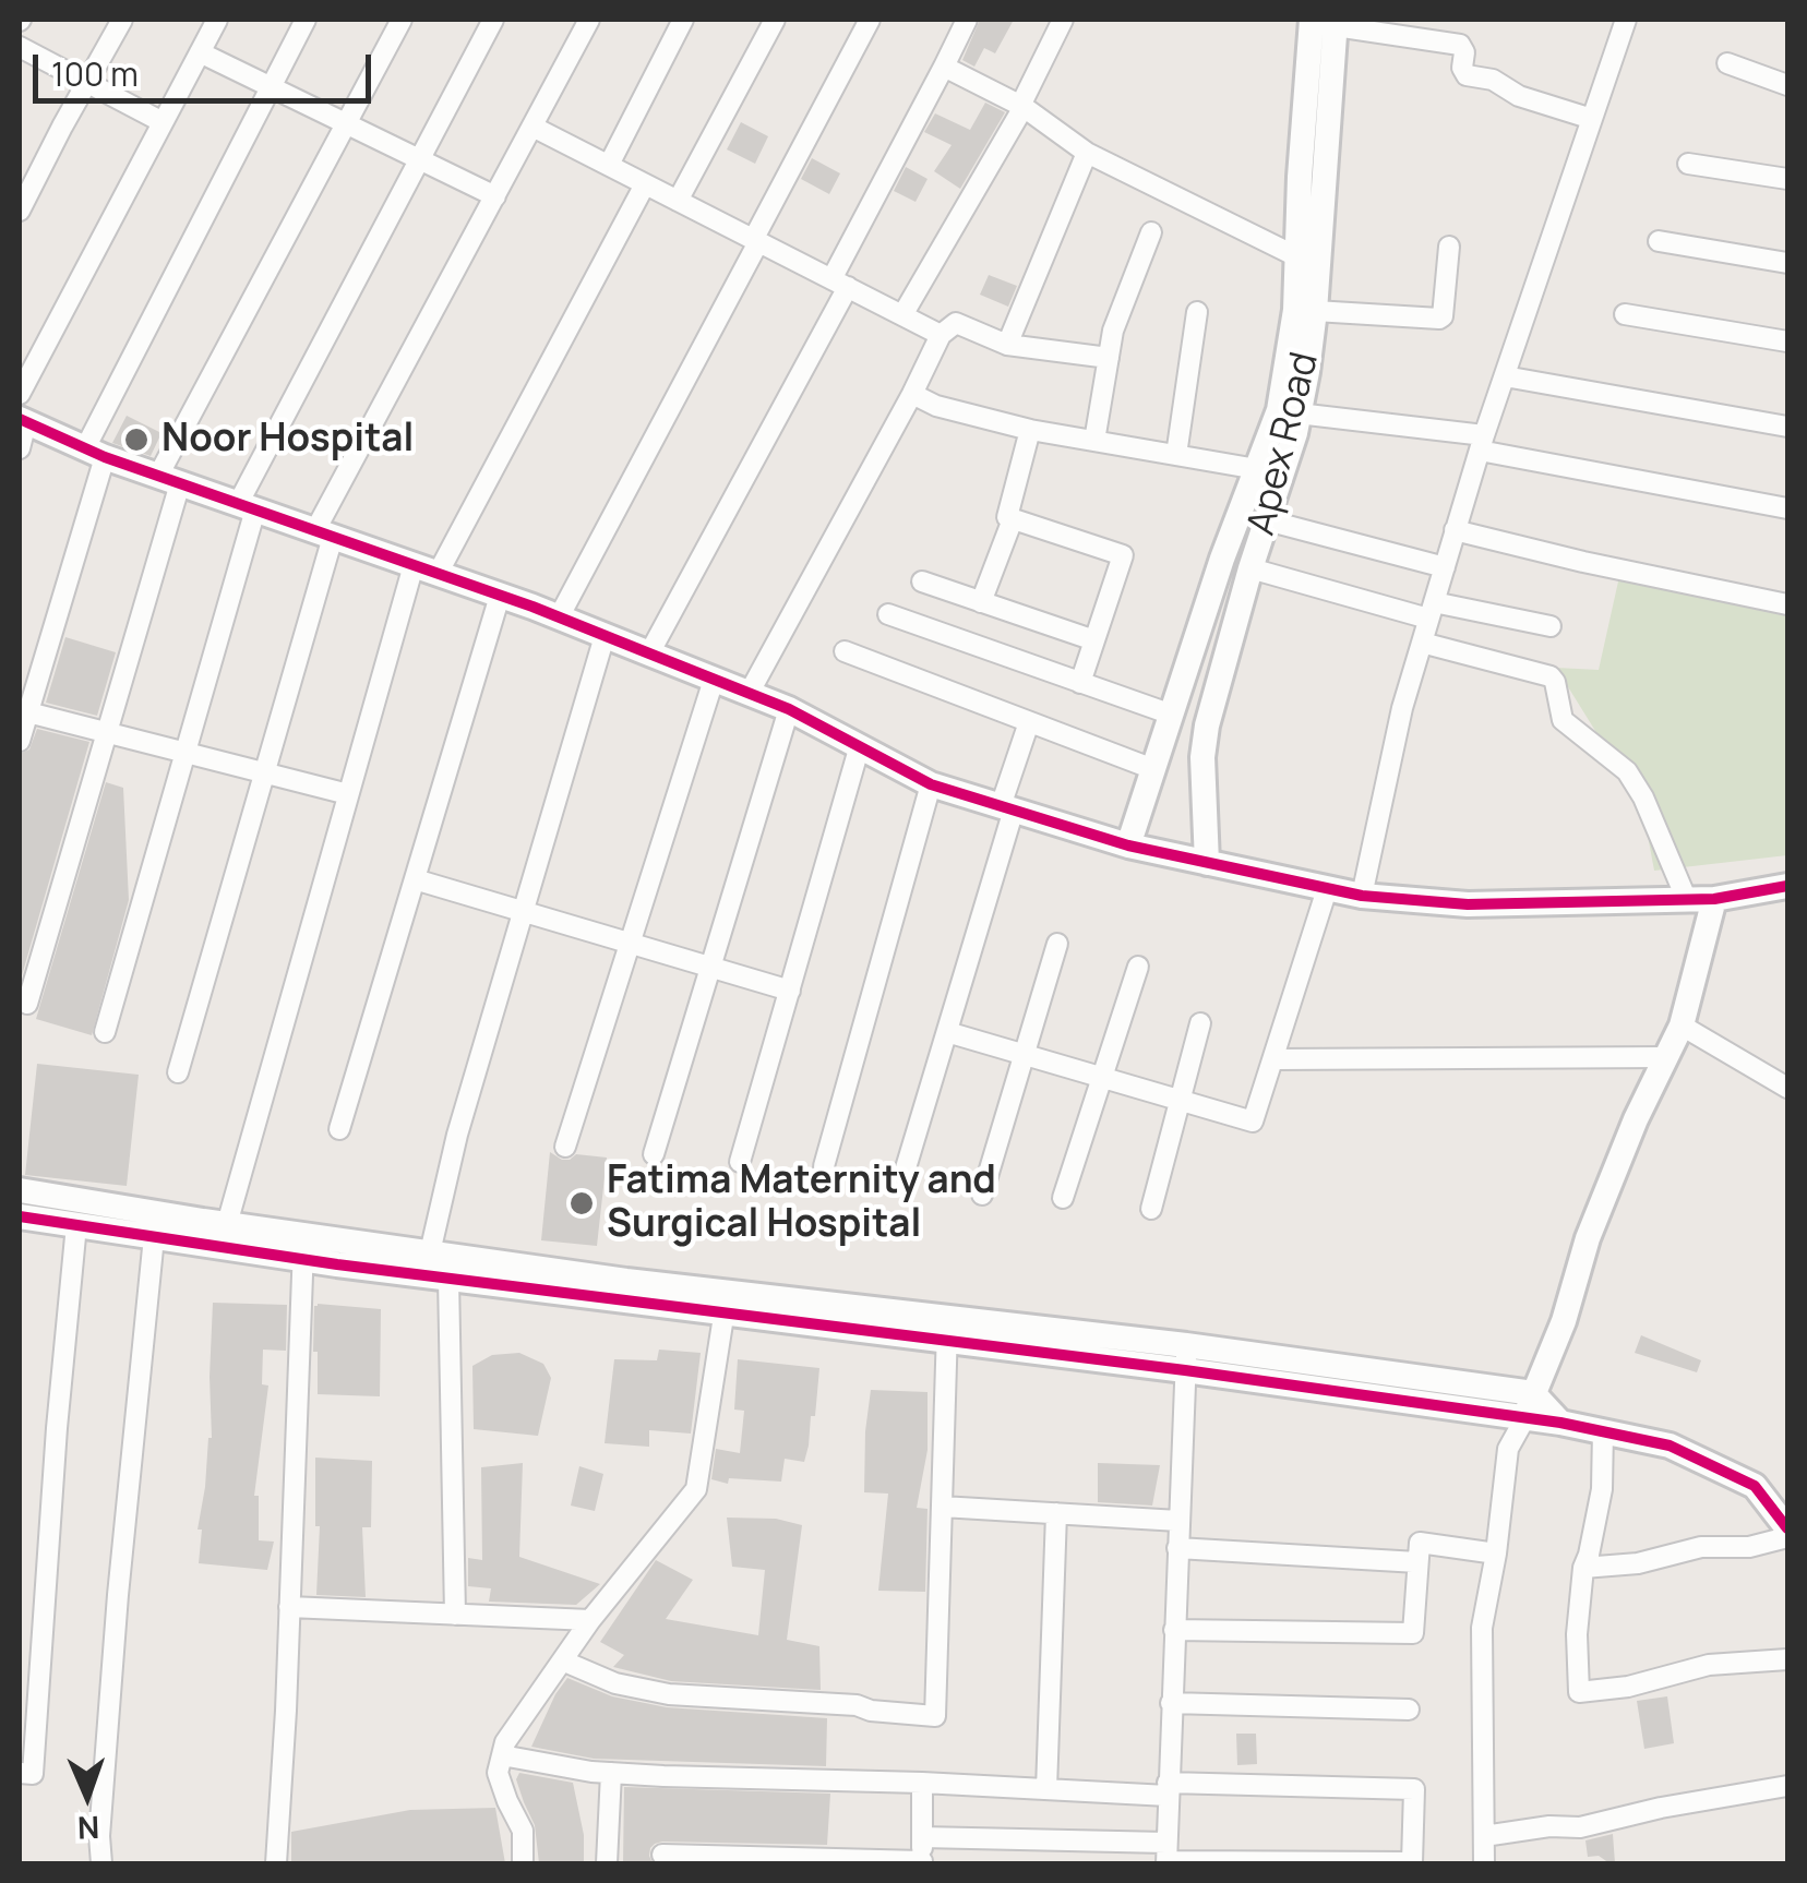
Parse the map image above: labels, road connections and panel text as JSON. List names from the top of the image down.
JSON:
{
  "streets": {
    "street": ["Apex Road"]
  },
  "places": ["Noor Hospital", "Fatima Maternity and Surgical Hospital"],
  "scale_bar": "100 m",
  "north": "bottom"
}
